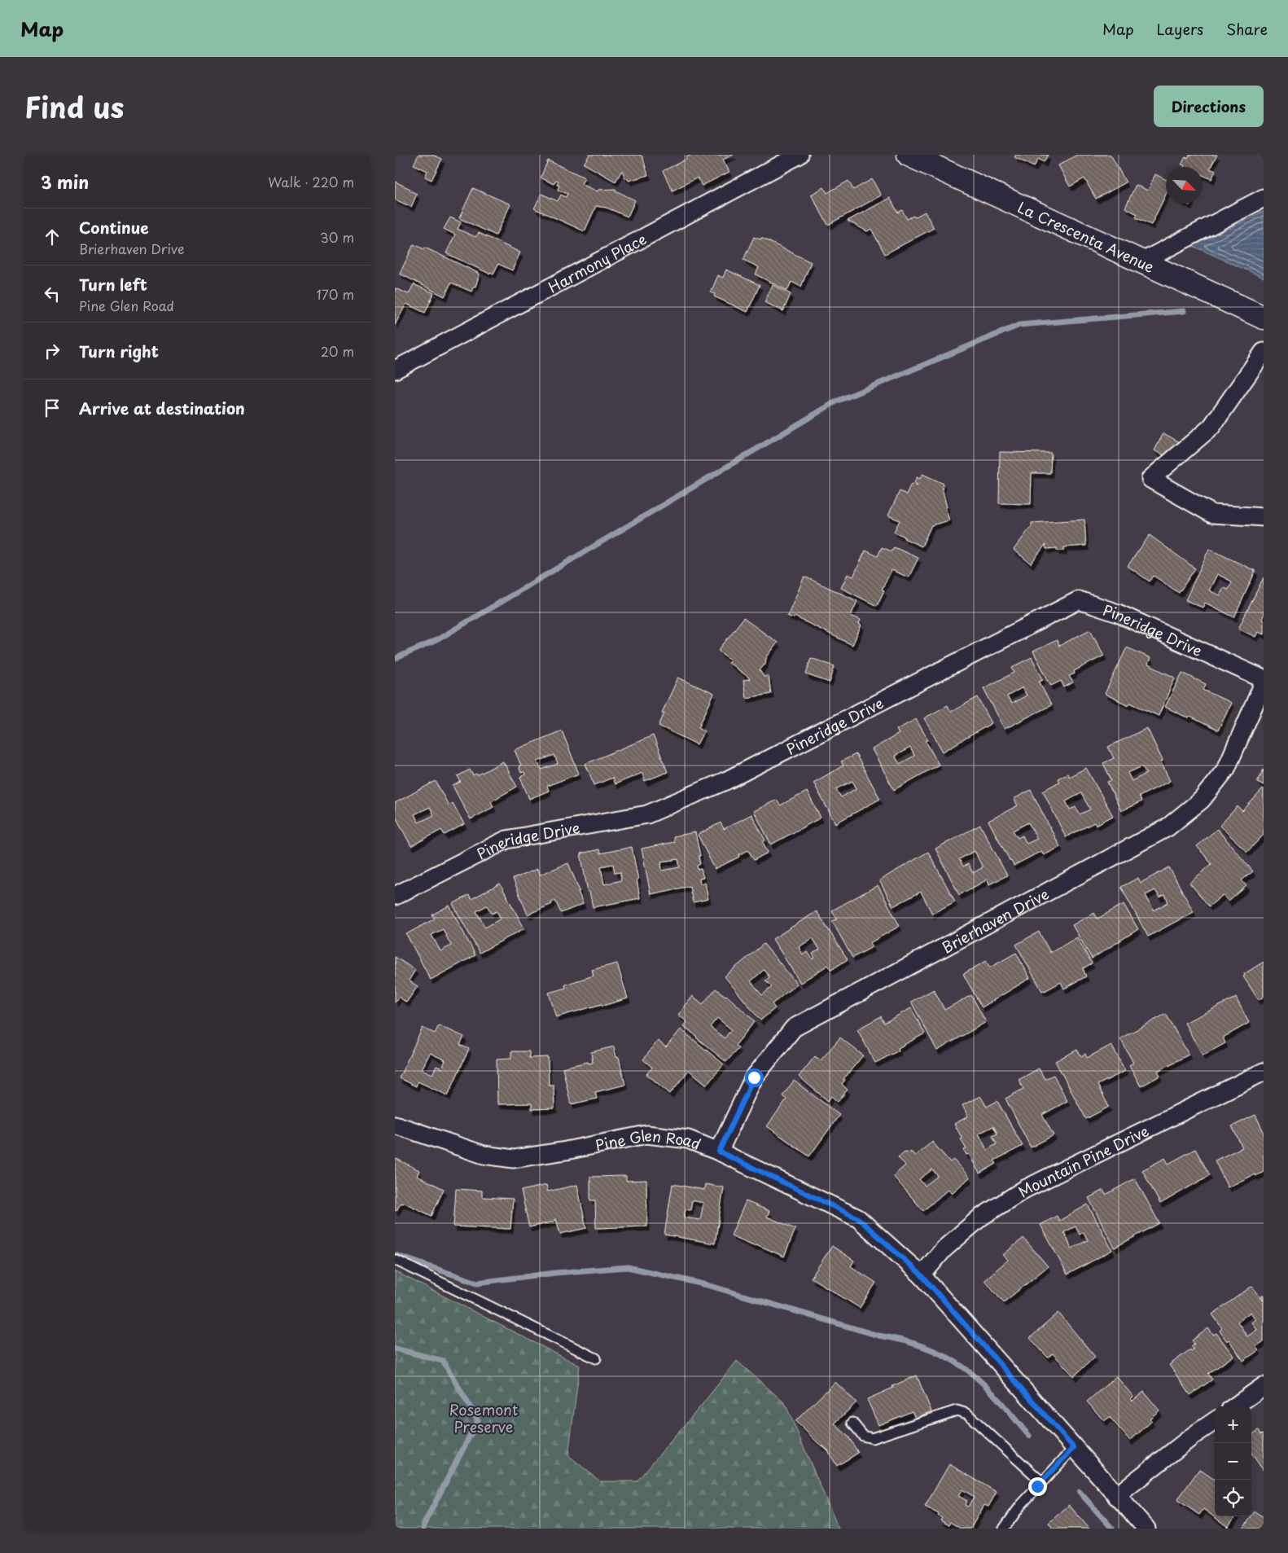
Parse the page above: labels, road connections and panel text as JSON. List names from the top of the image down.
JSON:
{
  "streets": {
    "street": [
      "La Crescenta Avenue",
      "Harmony Place",
      "Pineridge Drive",
      "Brierhaven Drive",
      "Pine Glen Road",
      "Mountain Pine Drive"
    ]
  },
  "crossings": [
    ["Brierhaven Drive", "Pine Glen Road"],
    ["Pine Glen Road", "Mountain Pine Drive"]
  ],
  "parks": ["Rosemont Preserve"],
  "north": "bottom right",
  "page": {
    "header": "Map",
    "nav": ["Map", "Layers", "Share"],
    "title": "Find us",
    "buttons": "Directions",
    "heading": ["3 min", "Walk · 220 m"],
    "list": [
      ["Continue", "Brierhaven Drive", "30 m"],
      ["Turn left", "Pine Glen Road", "170 m"],
      ["Turn right", "20 m"],
      "Arrive at destination"
    ],
    "map_buttons": ["+", "−"]
  }
}
